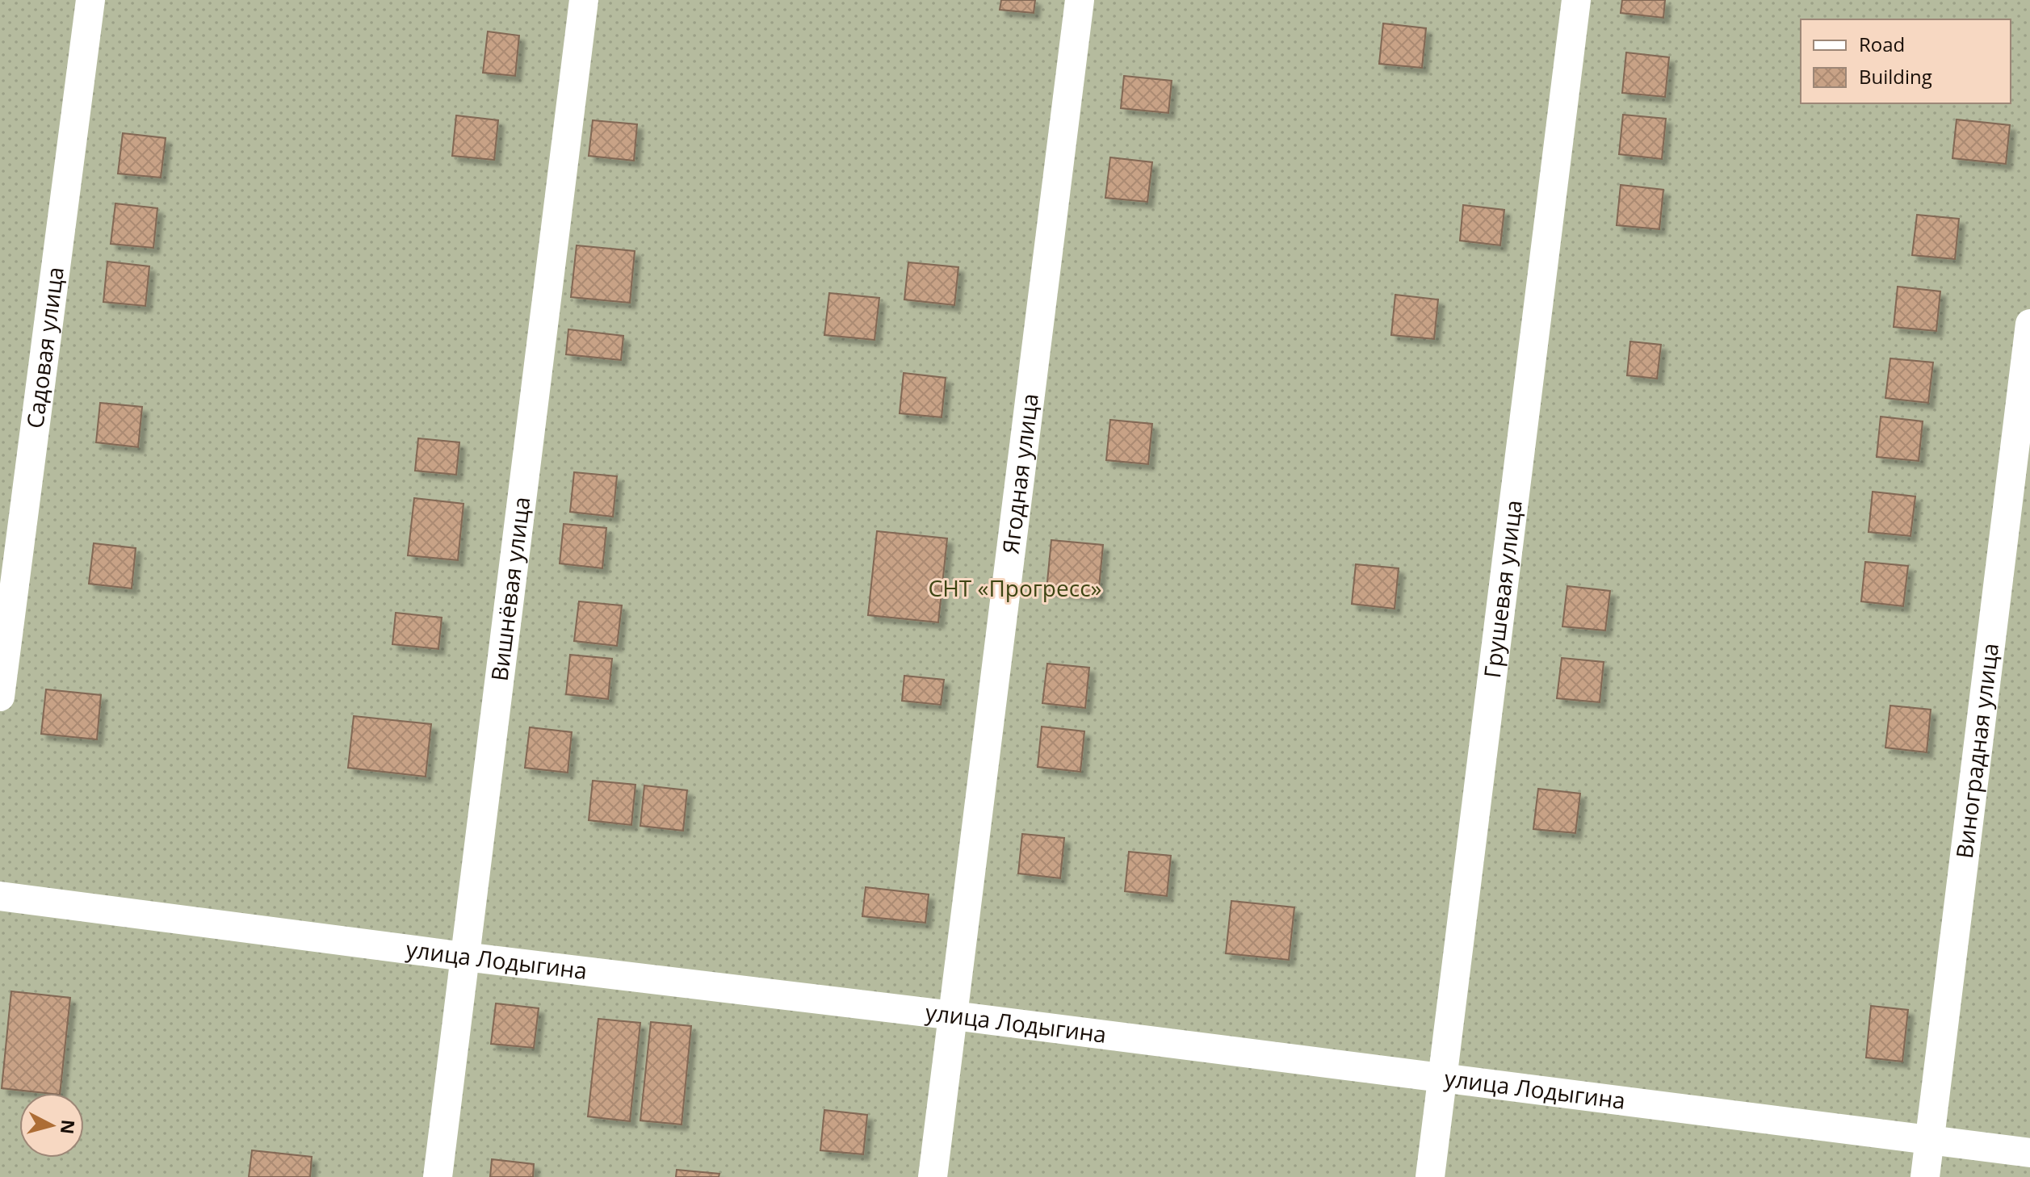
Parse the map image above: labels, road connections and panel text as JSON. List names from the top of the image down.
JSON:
{
  "streets": {
    "street": [
      "Садовая улица",
      "Ягодная улица",
      "Вишнёвая улица",
      "Грушевая улица",
      "Виноградная улица",
      "улица Лодыгина"
    ]
  },
  "crossings": [
    ["Ягодная улица", "улица Лодыгина"],
    ["Вишнёвая улица", "улица Лодыгина"],
    ["Грушевая улица", "улица Лодыгина"],
    ["Виноградная улица", "улица Лодыгина"]
  ],
  "parks": ["СНТ «Прогресс»"],
  "legend": ["Road", "Building"],
  "north": "right"
}
